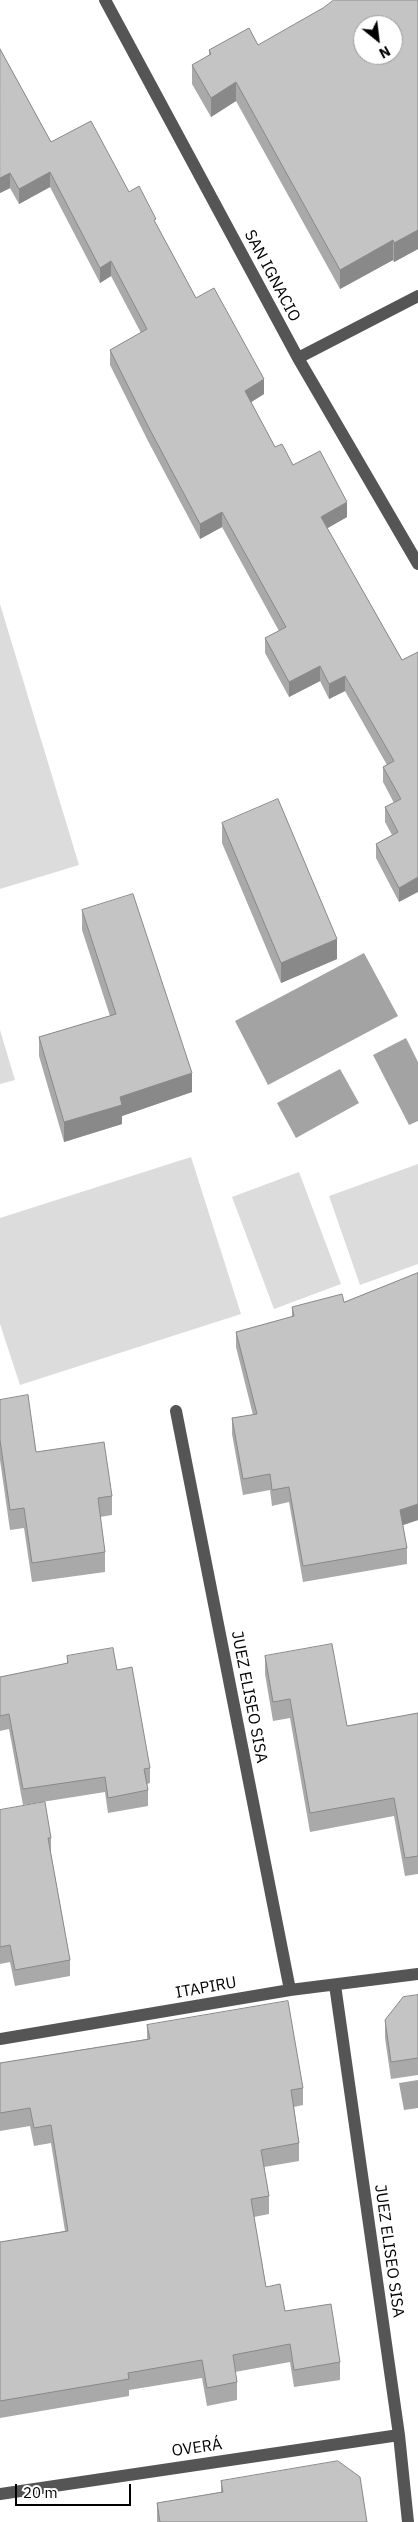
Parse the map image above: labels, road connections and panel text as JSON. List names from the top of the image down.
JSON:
{
  "streets": {
    "street": [
      "SAN IGNACIO",
      "JUEZ ELISEO SISA",
      "ITAPIRU",
      "OVERÁ"
    ]
  },
  "crossings": [
    ["JUEZ ELISEO SISA", "ITAPIRU"],
    ["JUEZ ELISEO SISA", "OVERÁ"]
  ],
  "scale_bar": "20 m",
  "north": "bottom right"
}
